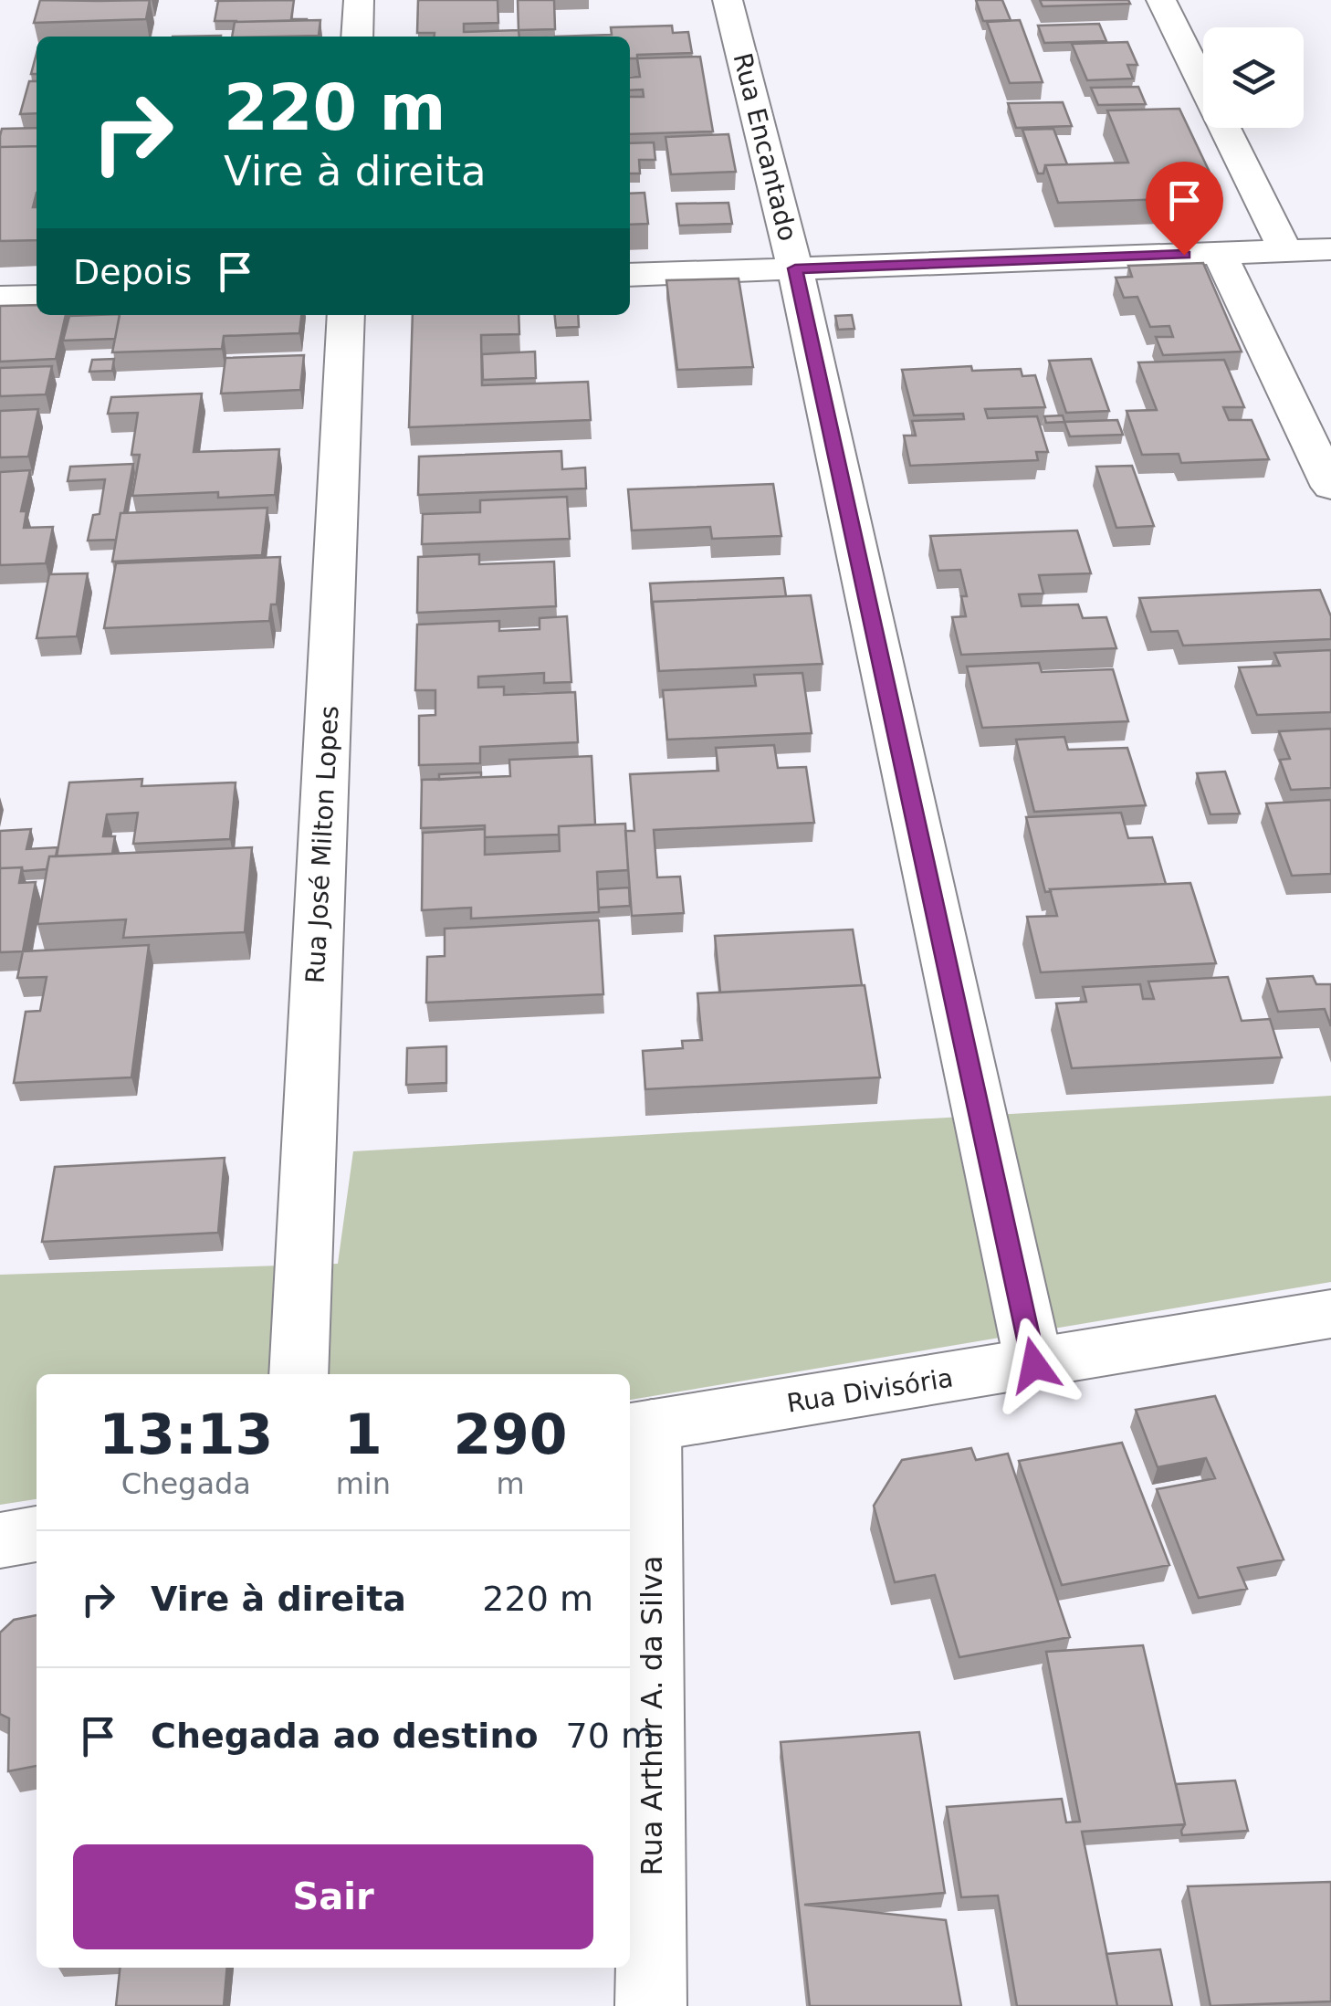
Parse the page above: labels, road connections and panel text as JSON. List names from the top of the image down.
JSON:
{
  "streets": {
    "street": [
      "Rua Encantado",
      "Rua José Milton Lopes",
      "Rua Divisória",
      "Rua Arthur A. da Silva"
    ]
  },
  "crossings": [
    ["Rua Encantado", "Rua Divisória"],
    ["Rua Divisória", "Rua Arthur A. da Silva"]
  ],
  "page": {
    "turn": ["220 m", "Vire à direita"],
    "then": "Depois",
    "eta": [
      "13:13",
      "Chegada",
      "1",
      "min",
      "290",
      "m"
    ],
    "list": [
      {
        "name": "Vire à direita",
        "value": "220 m"
      },
      {
        "name": "Chegada ao destino",
        "value": "70 m"
      }
    ],
    "buttons": "Sair"
  }
}
